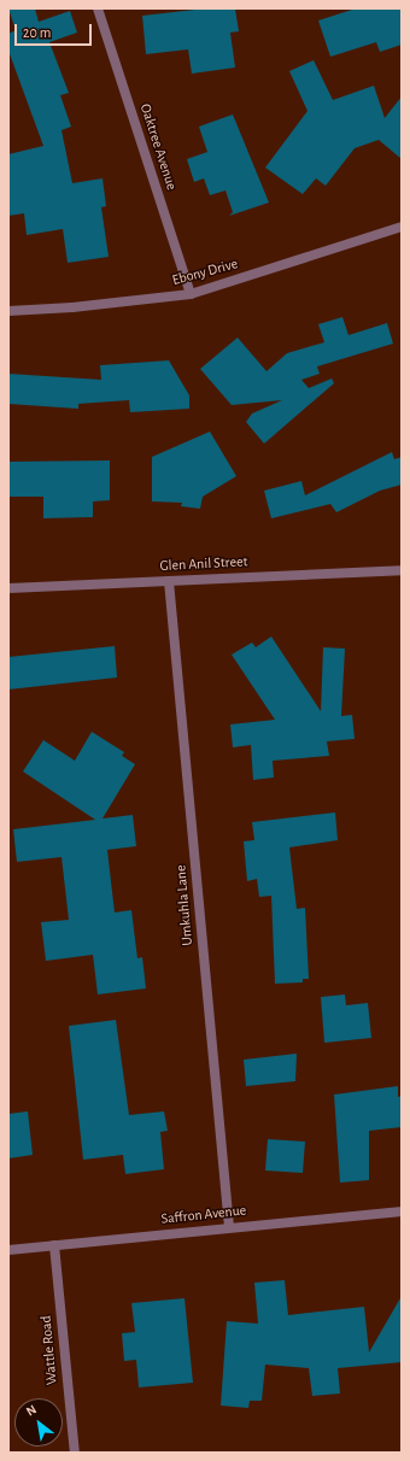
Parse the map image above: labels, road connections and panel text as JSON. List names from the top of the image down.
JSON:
{
  "streets": {
    "street": [
      "Oaktree Avenue",
      "Ebony Drive",
      "Glen Anil Street",
      "Umkuhla Lane",
      "Saffron Avenue",
      "Wattle Road"
    ]
  },
  "crossings": [
    ["Oaktree Avenue", "Ebony Drive"],
    ["Glen Anil Street", "Umkuhla Lane"],
    ["Umkuhla Lane", "Saffron Avenue"],
    ["Saffron Avenue", "Wattle Road"]
  ],
  "scale_bar": "20 m",
  "north": "top left"
}
